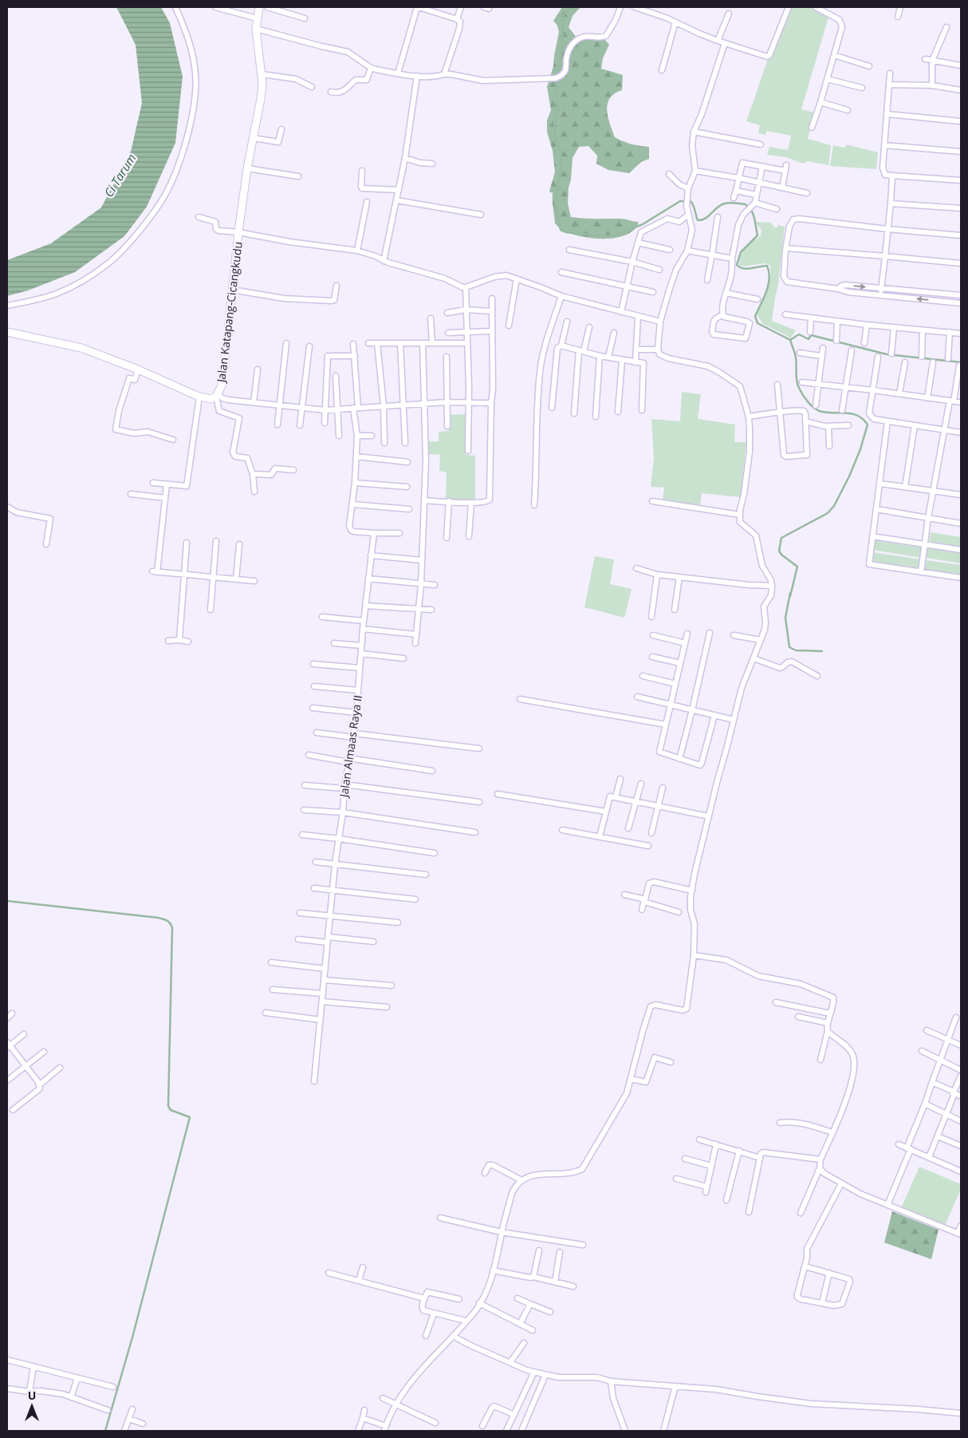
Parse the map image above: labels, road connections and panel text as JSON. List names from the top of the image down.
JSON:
{
  "streets": {
    "street": ["Jalan Katapang-Cicangkudu", "Jalan Almaas Raya II"]
  },
  "water": ["Ci Tarum"],
  "north": "top"
}
